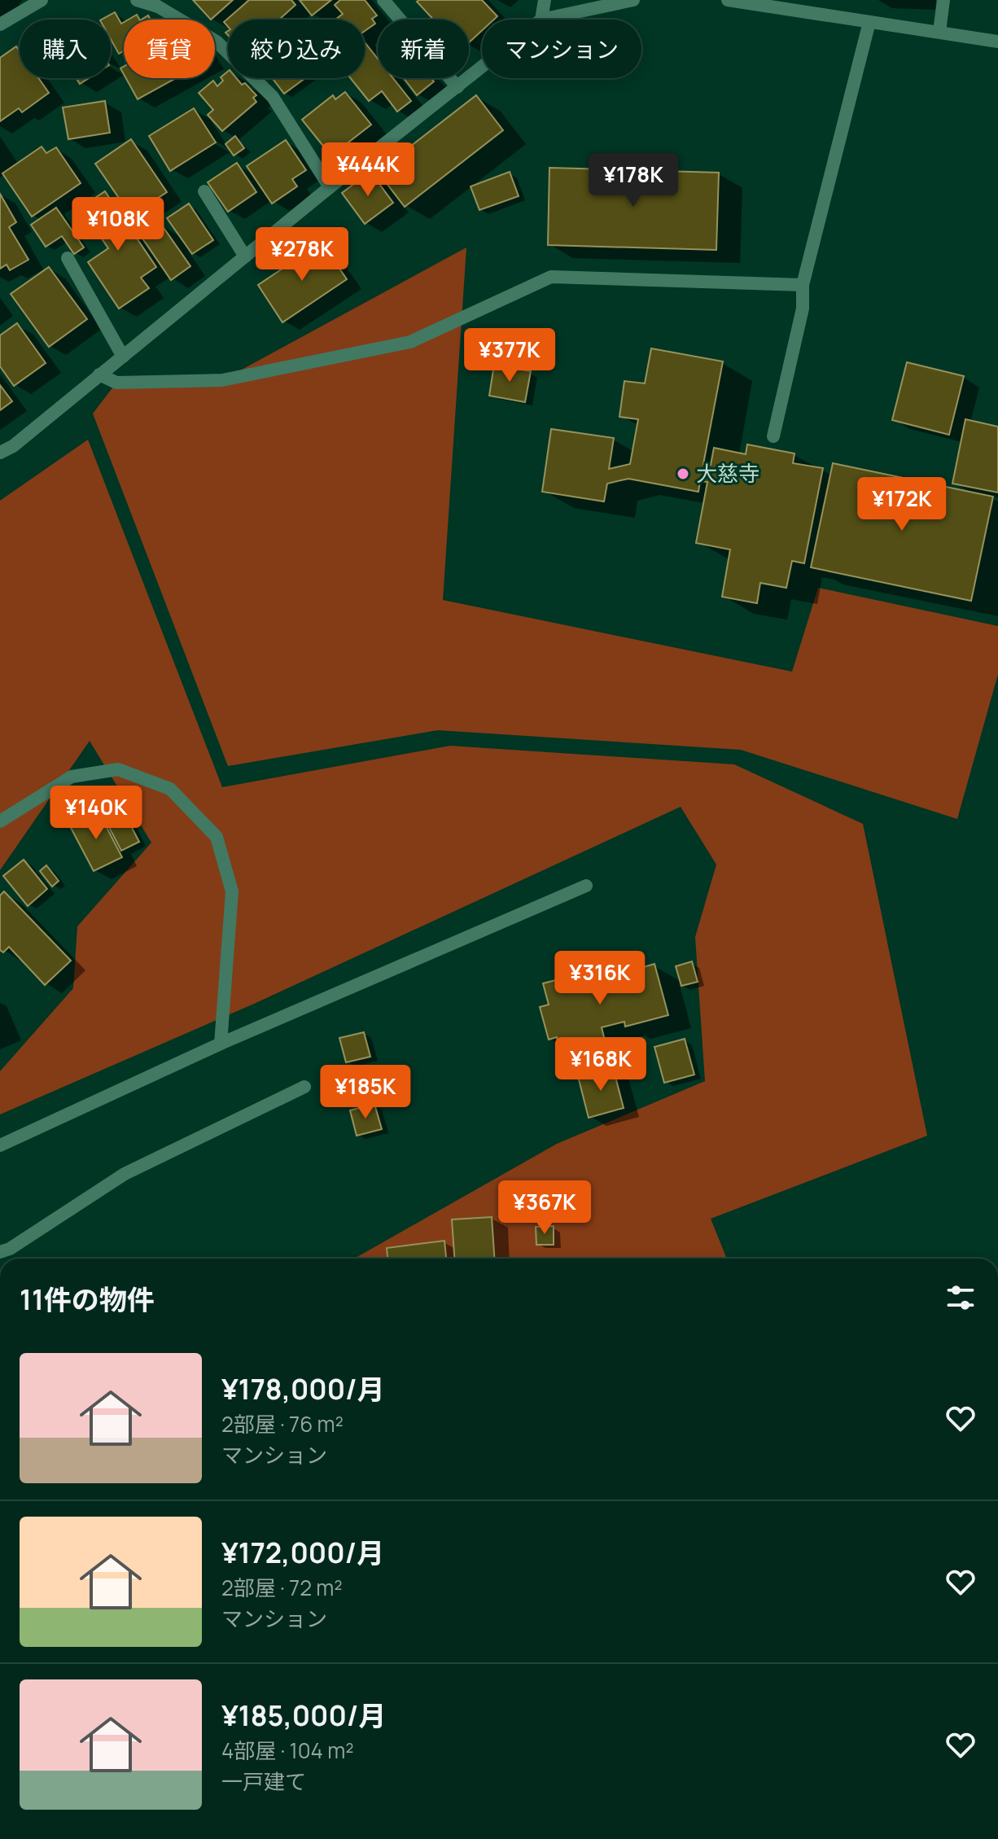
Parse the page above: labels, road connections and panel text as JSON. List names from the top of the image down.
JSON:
{
  "places": ["大慈寺"],
  "page": {
    "chip": [
      "購入",
      "賃貸",
      "絞り込み",
      "新着",
      "マンション"
    ],
    "price": [
      "¥444K",
      "¥178K",
      "¥108K",
      "¥278K",
      "¥377K",
      "¥172K",
      "¥140K",
      "¥316K",
      "¥168K",
      "¥185K",
      "¥367K"
    ],
    "heading": "11件の物件",
    "list": [
      {
        "name": "¥178,000/月",
        "note": "2部屋 · 76 m² · マンション"
      },
      {
        "name": "¥172,000/月",
        "note": "2部屋 · 72 m² · マンション"
      },
      {
        "name": "¥185,000/月",
        "note": "4部屋 · 104 m² · 一戸建て"
      }
    ]
  }
}
